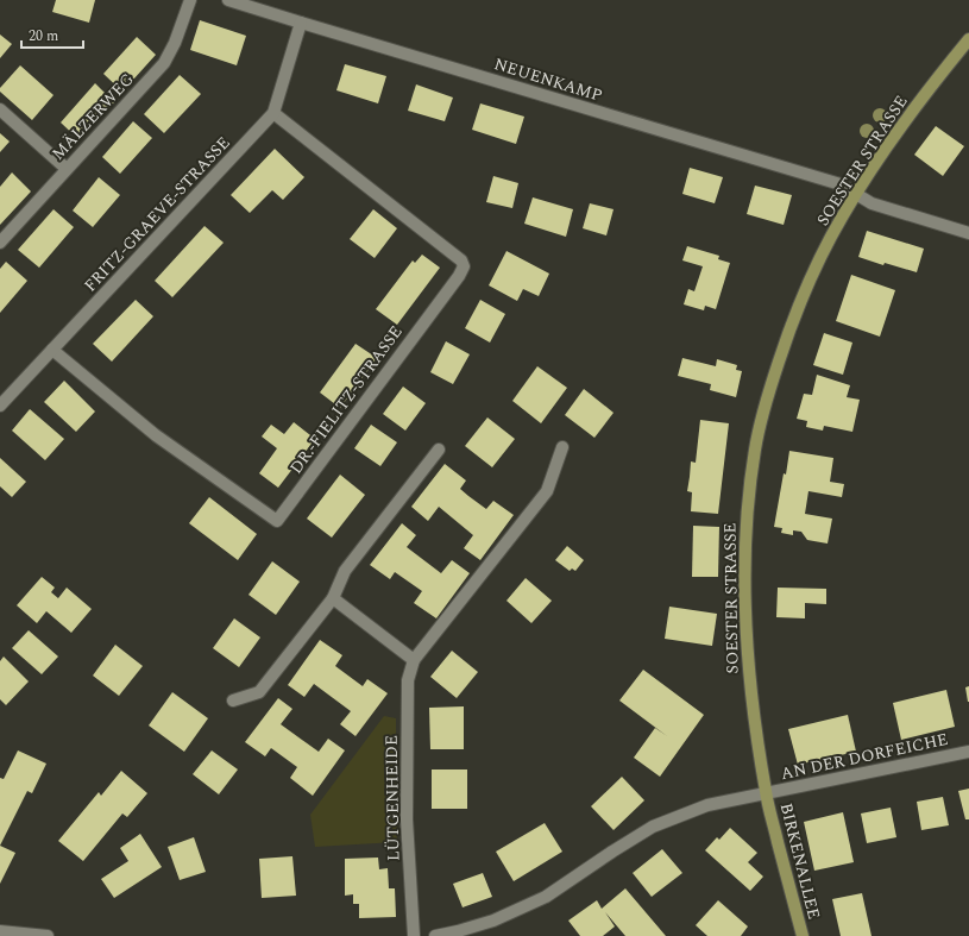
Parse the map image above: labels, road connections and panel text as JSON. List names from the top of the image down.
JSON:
{
  "streets": {
    "main road": ["SOESTER STRASSE", "BIRKENALLEE"],
    "street": [
      "NEUENKAMP",
      "MÄLZERWEG",
      "FRITZ-GRAEVE-STRASSE",
      "DR.-FIELITZ-STRASSE",
      "AN DER DORFEICHE",
      "LÜTGENHEIDE"
    ]
  },
  "crossings": [
    ["NEUENKAMP", "SOESTER STRASSE"],
    ["NEUENKAMP", "FRITZ-GRAEVE-STRASSE"],
    ["SOESTER STRASSE", "AN DER DORFEICHE"],
    ["SOESTER STRASSE", "BIRKENALLEE"],
    ["FRITZ-GRAEVE-STRASSE", "DR.-FIELITZ-STRASSE"],
    ["AN DER DORFEICHE", "BIRKENALLEE"]
  ],
  "scale_bar": "20 m"
}
